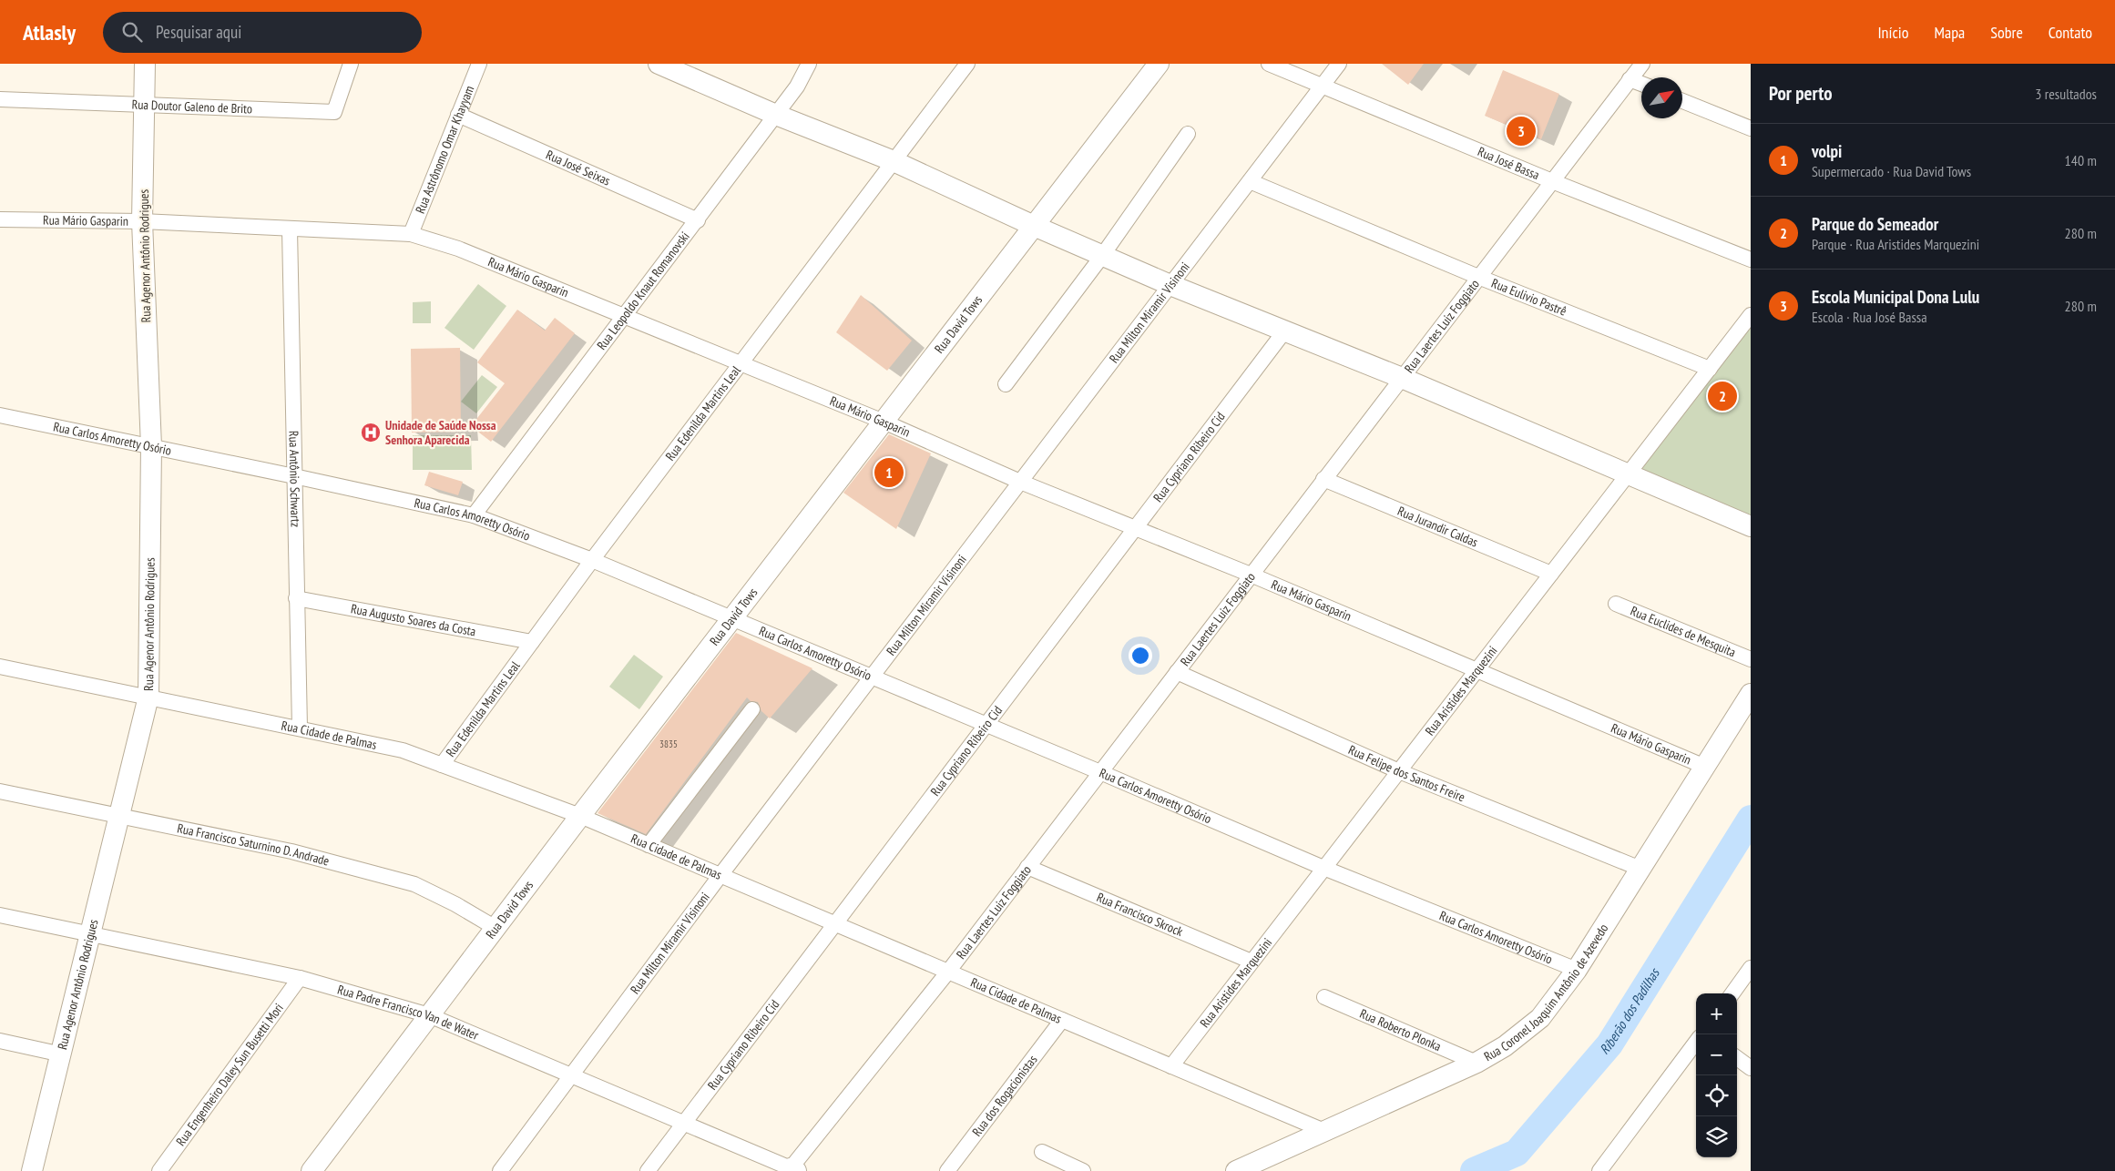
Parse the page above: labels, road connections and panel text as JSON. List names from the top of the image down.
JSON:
{
  "streets": {
    "street": [
      "Rua Doutor Galeno de Brito",
      "Rua Astrônomo Omar Khayyam",
      "Rua José Bassa",
      "Rua José Seixas",
      "Rua Mário Gasparin",
      "Rua Agenor Antônio Rodrigues",
      "Rua Leopoldo Knaut Romanovski",
      "Rua Eulivio Pastrê",
      "Rua Milton Miramir Visinoni",
      "Rua David Tows",
      "Rua Laertes Luiz Foggiato",
      "Rua Edenilda Martins Leal",
      "Rua Carlos Amoretty Osório",
      "Rua Cypriano Ribeiro Cid",
      "Rua Antônio Schwartz",
      "Rua Jurandir Caldas",
      "Rua Augusto Soares da Costa",
      "Rua Euclides de Mesquita",
      "Rua Aristides Marquezini",
      "Rua Cidade de Palmas",
      "Rua Felipe dos Santos Freire",
      "Rua Francisco Saturnino D. Andrade",
      "Rua Francisco Skrock",
      "Rua Coronel Joaquim Antônio de Azevedo",
      "Rua Padre Francisco Van de Water",
      "Rua Roberto Plonka",
      "Rua Engenheiro Daley Sun Busetti Mori",
      "Rua dos Rogacionistas"
    ]
  },
  "crossings": [
    ["Rua Doutor Galeno de Brito", "Rua Agenor Antônio Rodrigues"],
    ["Rua Astrônomo Omar Khayyam", "Rua José Seixas"],
    ["Rua Astrônomo Omar Khayyam", "Rua Mário Gasparin"],
    ["Rua José Bassa", "Rua Milton Miramir Visinoni"],
    ["Rua José Bassa", "Rua Laertes Luiz Foggiato"],
    ["Rua José Seixas", "Rua Leopoldo Knaut Romanovski"],
    ["Rua Mário Gasparin", "Rua Agenor Antônio Rodrigues"],
    ["Rua Mário Gasparin", "Rua Leopoldo Knaut Romanovski"],
    ["Rua Mário Gasparin", "Rua Milton Miramir Visinoni"],
    ["Rua Mário Gasparin", "Rua David Tows"],
    ["Rua Mário Gasparin", "Rua Laertes Luiz Foggiato"],
    ["Rua Mário Gasparin", "Rua Edenilda Martins Leal"],
    ["Rua Mário Gasparin", "Rua Cypriano Ribeiro Cid"],
    ["Rua Mário Gasparin", "Rua Antônio Schwartz"],
    ["Rua Mário Gasparin", "Rua Aristides Marquezini"],
    ["Rua Mário Gasparin", "Rua Coronel Joaquim Antônio de Azevedo"],
    ["Rua Agenor Antônio Rodrigues", "Rua Carlos Amoretty Osório"],
    ["Rua Agenor Antônio Rodrigues", "Rua Cidade de Palmas"],
    ["Rua Agenor Antônio Rodrigues", "Rua Francisco Saturnino D. Andrade"],
    ["Rua Agenor Antônio Rodrigues", "Rua Padre Francisco Van de Water"],
    ["Rua Leopoldo Knaut Romanovski", "Rua Carlos Amoretty Osório"],
    ["Rua Eulivio Pastrê", "Rua Milton Miramir Visinoni"],
    ["Rua Eulivio Pastrê", "Rua Laertes Luiz Foggiato"],
    ["Rua Eulivio Pastrê", "Rua Aristides Marquezini"],
    ["Rua Milton Miramir Visinoni", "Rua Carlos Amoretty Osório"],
    ["Rua Milton Miramir Visinoni", "Rua Cidade de Palmas"],
    ["Rua Milton Miramir Visinoni", "Rua Padre Francisco Van de Water"],
    ["Rua David Tows", "Rua Carlos Amoretty Osório"],
    ["Rua David Tows", "Rua Cidade de Palmas"],
    ["Rua David Tows", "Rua Francisco Saturnino D. Andrade"],
    ["Rua David Tows", "Rua Padre Francisco Van de Water"],
    ["Rua Laertes Luiz Foggiato", "Rua Carlos Amoretty Osório"],
    ["Rua Laertes Luiz Foggiato", "Rua Jurandir Caldas"],
    ["Rua Laertes Luiz Foggiato", "Rua Cidade de Palmas"],
    ["Rua Laertes Luiz Foggiato", "Rua Felipe dos Santos Freire"],
    ["Rua Laertes Luiz Foggiato", "Rua Francisco Skrock"],
    ["Rua Laertes Luiz Foggiato", "Rua Padre Francisco Van de Water"],
    ["Rua Edenilda Martins Leal", "Rua Carlos Amoretty Osório"],
    ["Rua Edenilda Martins Leal", "Rua Augusto Soares da Costa"],
    ["Rua Edenilda Martins Leal", "Rua Cidade de Palmas"],
    ["Rua Carlos Amoretty Osório", "Rua Cypriano Ribeiro Cid"],
    ["Rua Carlos Amoretty Osório", "Rua Antônio Schwartz"],
    ["Rua Carlos Amoretty Osório", "Rua Aristides Marquezini"],
    ["Rua Carlos Amoretty Osório", "Rua Coronel Joaquim Antônio de Azevedo"],
    ["Rua Cypriano Ribeiro Cid", "Rua Cidade de Palmas"],
    ["Rua Cypriano Ribeiro Cid", "Rua Padre Francisco Van de Water"],
    ["Rua Antônio Schwartz", "Rua Augusto Soares da Costa"],
    ["Rua Antônio Schwartz", "Rua Cidade de Palmas"],
    ["Rua Jurandir Caldas", "Rua Aristides Marquezini"],
    ["Rua Aristides Marquezini", "Rua Cidade de Palmas"],
    ["Rua Aristides Marquezini", "Rua Felipe dos Santos Freire"],
    ["Rua Aristides Marquezini", "Rua Francisco Skrock"],
    ["Rua Cidade de Palmas", "Rua Coronel Joaquim Antônio de Azevedo"],
    ["Rua Cidade de Palmas", "Rua dos Rogacionistas"],
    ["Rua Felipe dos Santos Freire", "Rua Coronel Joaquim Antônio de Azevedo"],
    ["Rua Coronel Joaquim Antônio de Azevedo", "Rua Roberto Plonka"],
    ["Rua Padre Francisco Van de Water", "Rua Engenheiro Daley Sun Busetti Mori"]
  ],
  "water": ["Riberão dos Padilhas"],
  "places": {
    "hospital": ["Unidade de Saúde Nossa Senhora Aparecida"]
  },
  "house_numbers": ["3835"],
  "north": "top right",
  "page": {
    "header": "Atlasly",
    "search": "Pesquisar aqui",
    "nav": [
      "Início",
      "Mapa",
      "Sobre",
      "Contato"
    ],
    "heading": ["Por perto", "3 resultados"],
    "pins": ["3", "2", "1"],
    "list": [
      {
        "mark": "1",
        "name": "volpi",
        "note": "Supermercado · Rua David Tows",
        "value": "140 m"
      },
      {
        "mark": "2",
        "name": "Parque do Semeador",
        "note": "Parque · Rua Aristides Marquezini",
        "value": "280 m"
      },
      {
        "mark": "3",
        "name": "Escola Municipal Dona Lulu",
        "note": "Escola · Rua José Bassa",
        "value": "280 m"
      }
    ],
    "map_buttons": ["+", "−"]
  }
}
